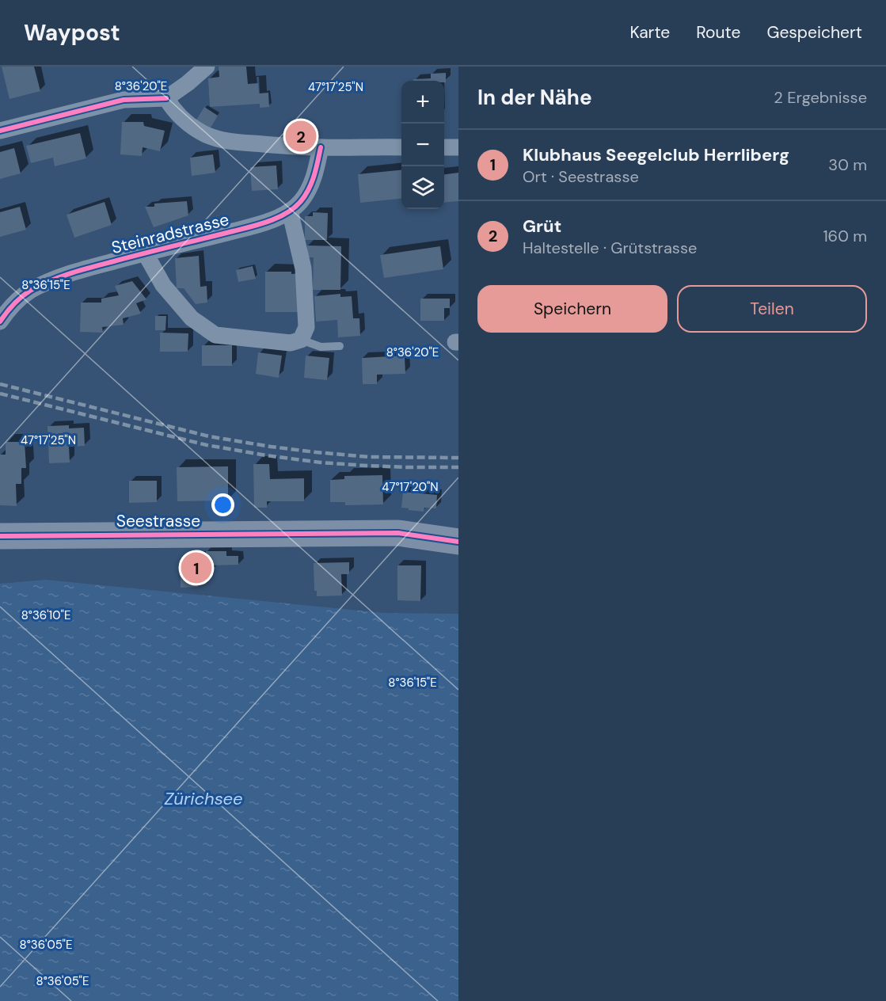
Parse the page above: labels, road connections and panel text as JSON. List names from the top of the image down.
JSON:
{
  "streets": {
    "main road": ["Seestrasse"],
    "street": ["Steinradstrasse"]
  },
  "water": ["Zürichsee"],
  "page": {
    "header": "Waypost",
    "nav": ["Karte", "Route", "Gespeichert"],
    "heading": ["In der Nähe", "2 Ergebnisse"],
    "map_buttons": ["+", "−"],
    "pins": ["2", "1"],
    "list": [
      {
        "mark": "1",
        "name": "Klubhaus Seegelclub Herrliberg",
        "note": "Ort · Seestrasse",
        "value": "30 m"
      },
      {
        "mark": "2",
        "name": "Grüt",
        "note": "Haltestelle · Grütstrasse",
        "value": "160 m"
      }
    ],
    "buttons": ["Speichern", "Teilen"]
  },
  "coordinates": [
    "8°36'20\"E",
    "47°17'25\"N",
    "8°36'15\"E",
    "47°17'20\"N",
    "8°36'10\"E",
    "8°36'05\"E"
  ]
}
